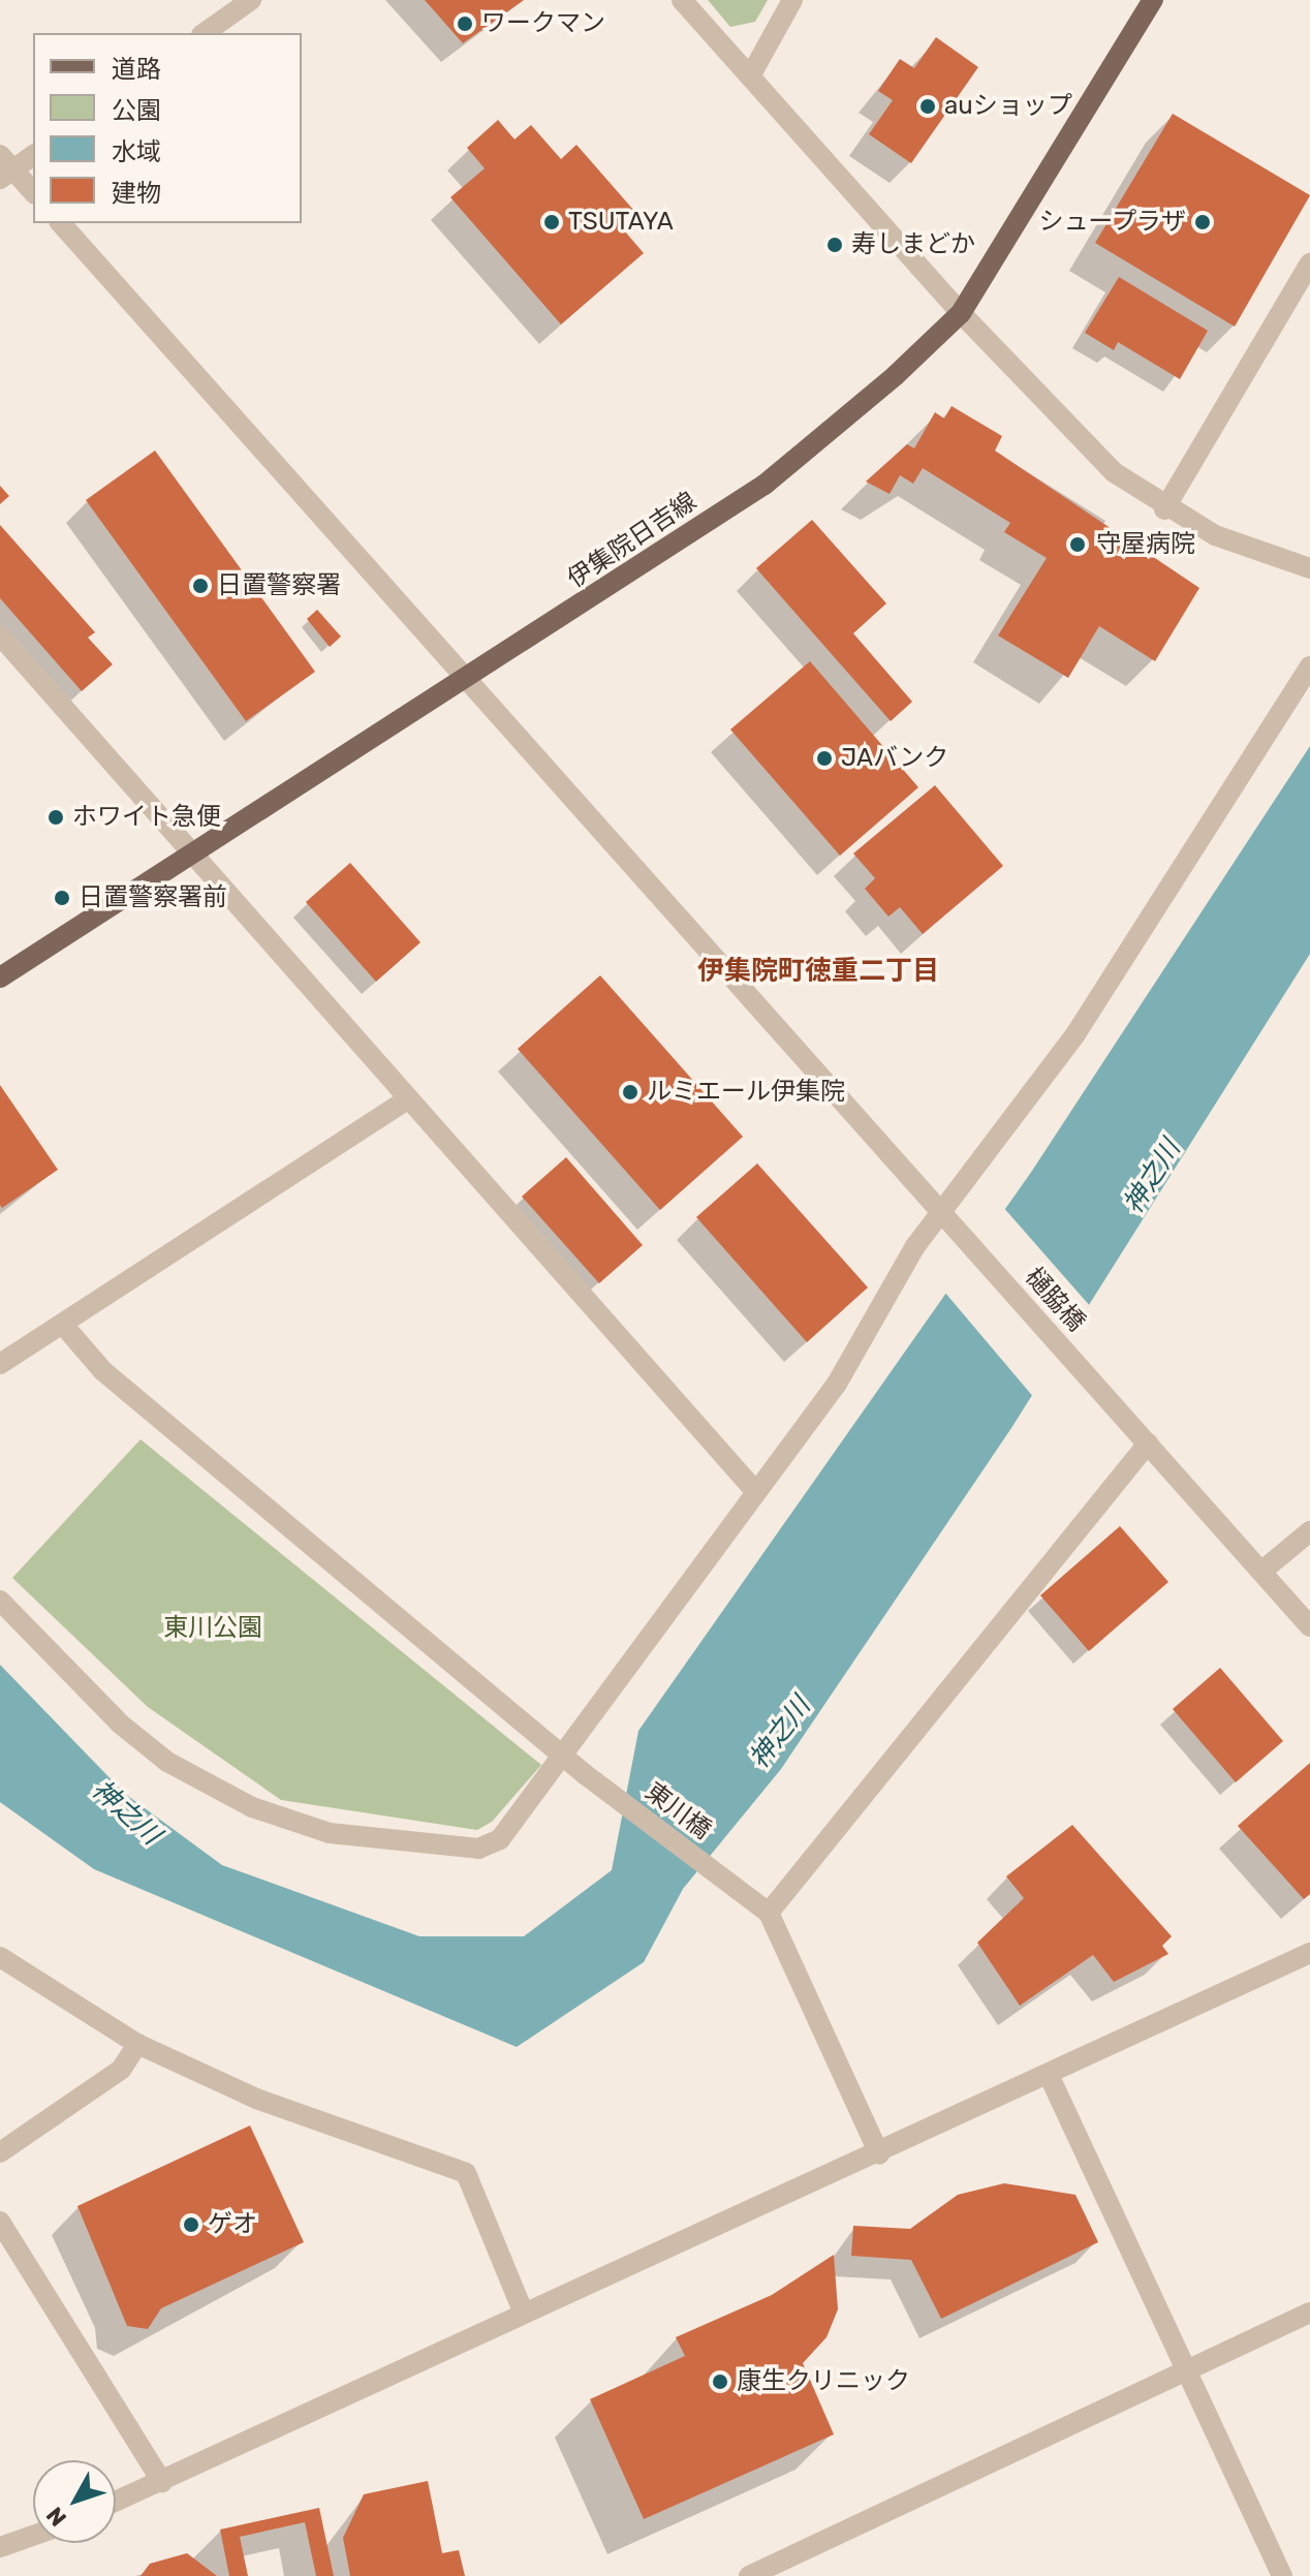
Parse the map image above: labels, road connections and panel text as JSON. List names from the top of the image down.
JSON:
{
  "streets": {
    "main road": ["伊集院日吉線"],
    "street": ["樋脇橋", "東川橋"]
  },
  "crossings": [
    ["伊集院日吉線", "樋脇橋"]
  ],
  "districts": ["伊集院町徳重二丁目"],
  "water": ["神之川"],
  "parks": ["東川公園"],
  "places": [
    "ワークマン",
    "auショップ",
    "TSUTAYA",
    "シュープラザ",
    "寿しまどか",
    "守屋病院",
    "日置警察署",
    "JAバンク",
    "ホワイト急便",
    "日置警察署前",
    "ルミエール伊集院",
    "ゲオ",
    "康⽣クリニック"
  ],
  "legend": [
    "道路",
    "公園",
    "水域",
    "建物"
  ],
  "north": "bottom left"
}
